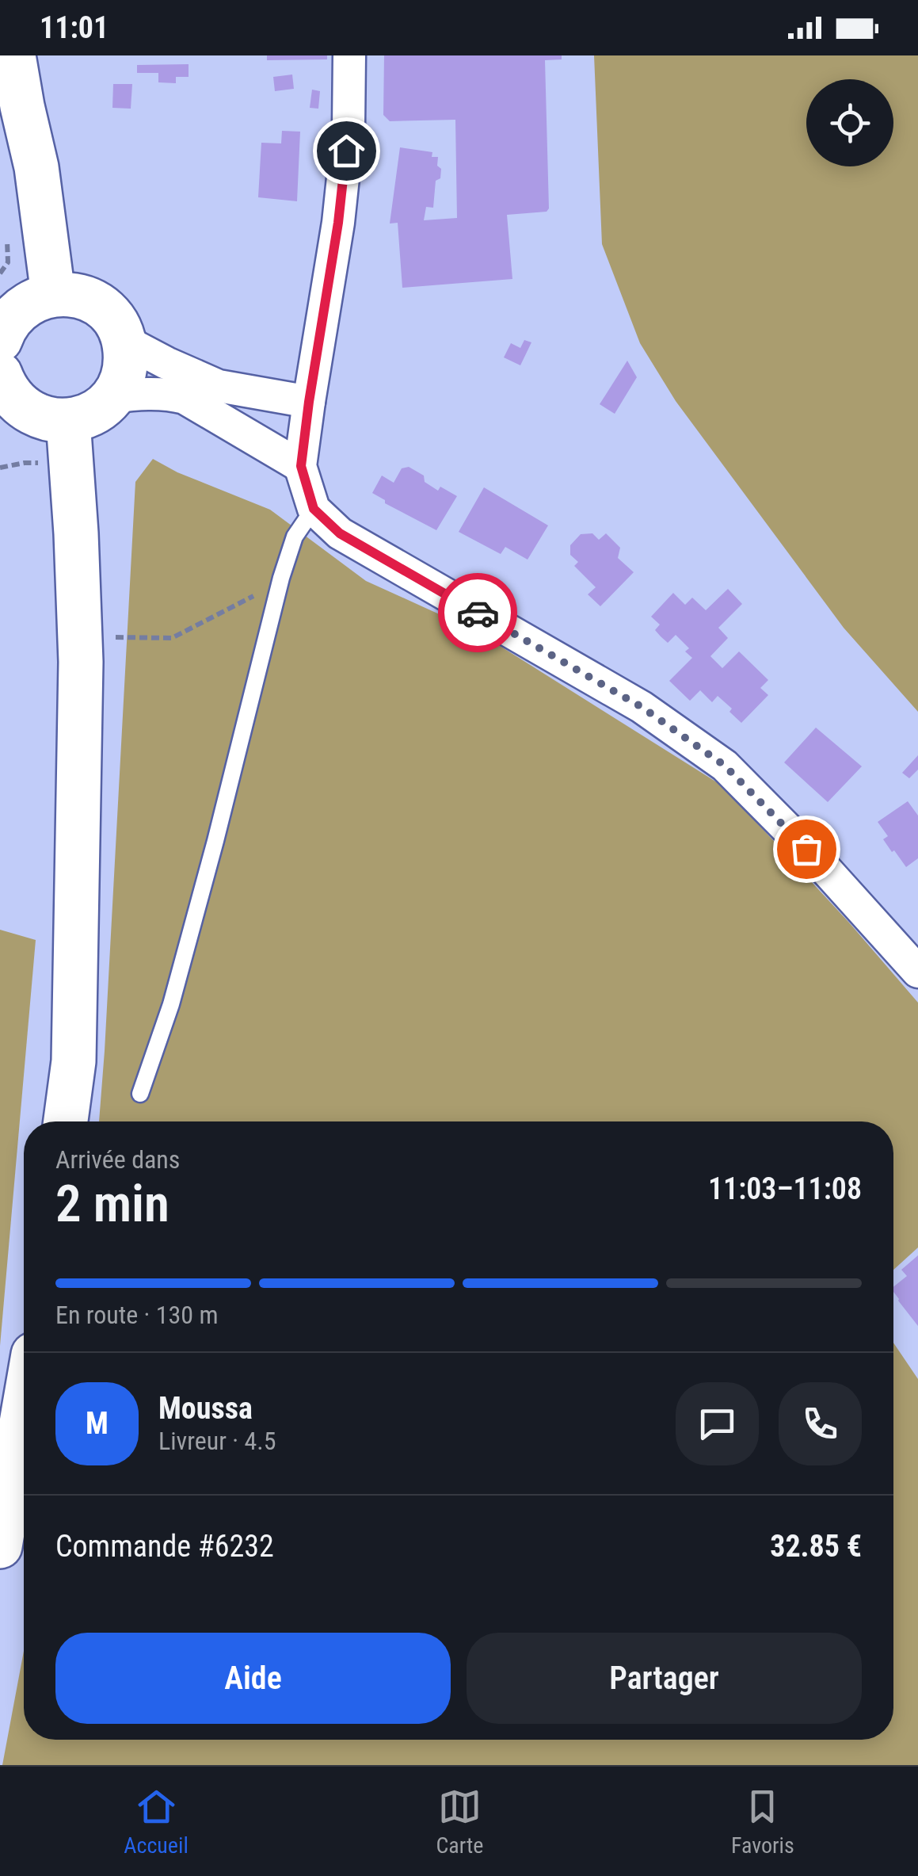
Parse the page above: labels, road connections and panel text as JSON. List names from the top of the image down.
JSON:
{
  "page": {
    "status": "11:01",
    "heading": ["2 min", "Arrivée dans", "11:03–11:08"],
    "panel": [
      "Moussa",
      "Livreur · 4.5",
      "Commande #6232",
      "32.85 €"
    ],
    "bar": "En route · 130 m",
    "round": "M",
    "buttons": ["Aide", "Partager"],
    "tabs": ["Accueil", "Carte", "Favoris"]
  }
}
